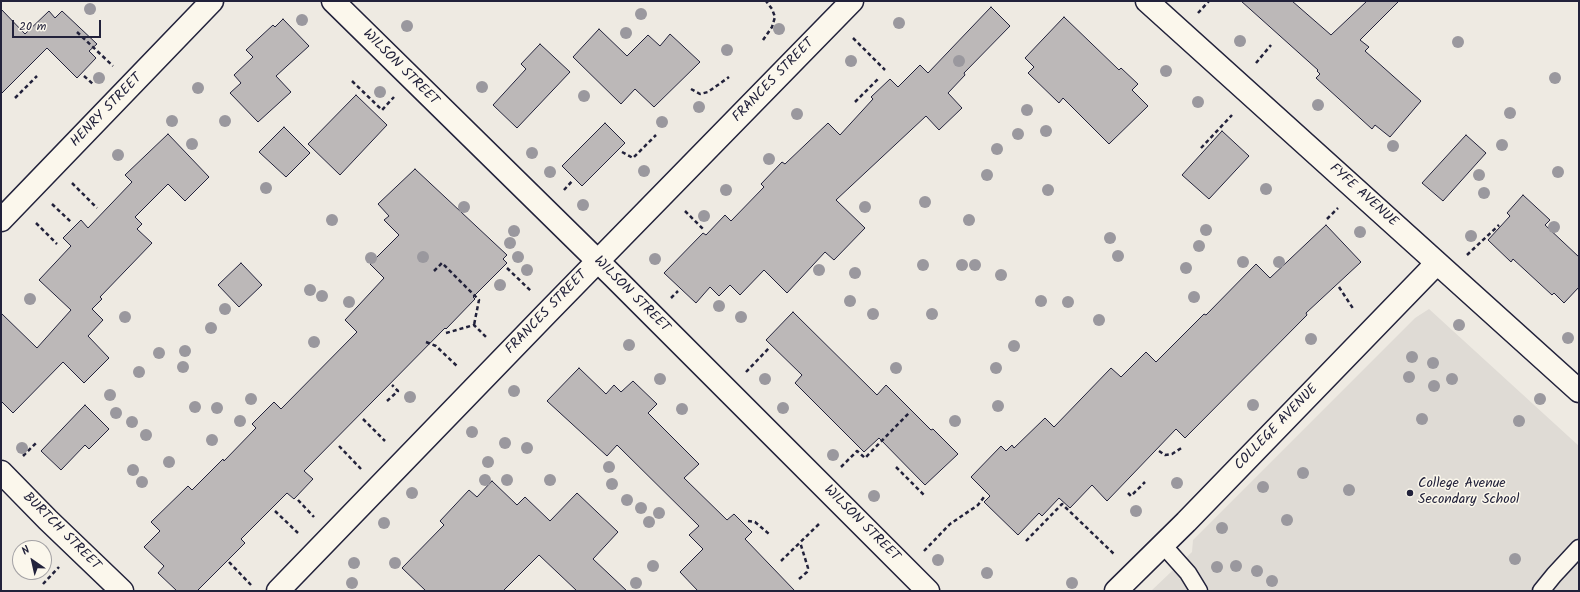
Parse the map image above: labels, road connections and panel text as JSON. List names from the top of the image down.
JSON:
{
  "streets": {
    "street": [
      "WILSON STREET",
      "FRANCES STREET",
      "HENRY STREET",
      "FYFE AVENUE",
      "COLLEGE AVENUE",
      "BURTCH STREET"
    ]
  },
  "crossings": [
    ["WILSON STREET", "FRANCES STREET"],
    ["FYFE AVENUE", "COLLEGE AVENUE"]
  ],
  "places": ["College Avenue Secondary School"],
  "scale_bar": "20 m",
  "north": "top left"
}
